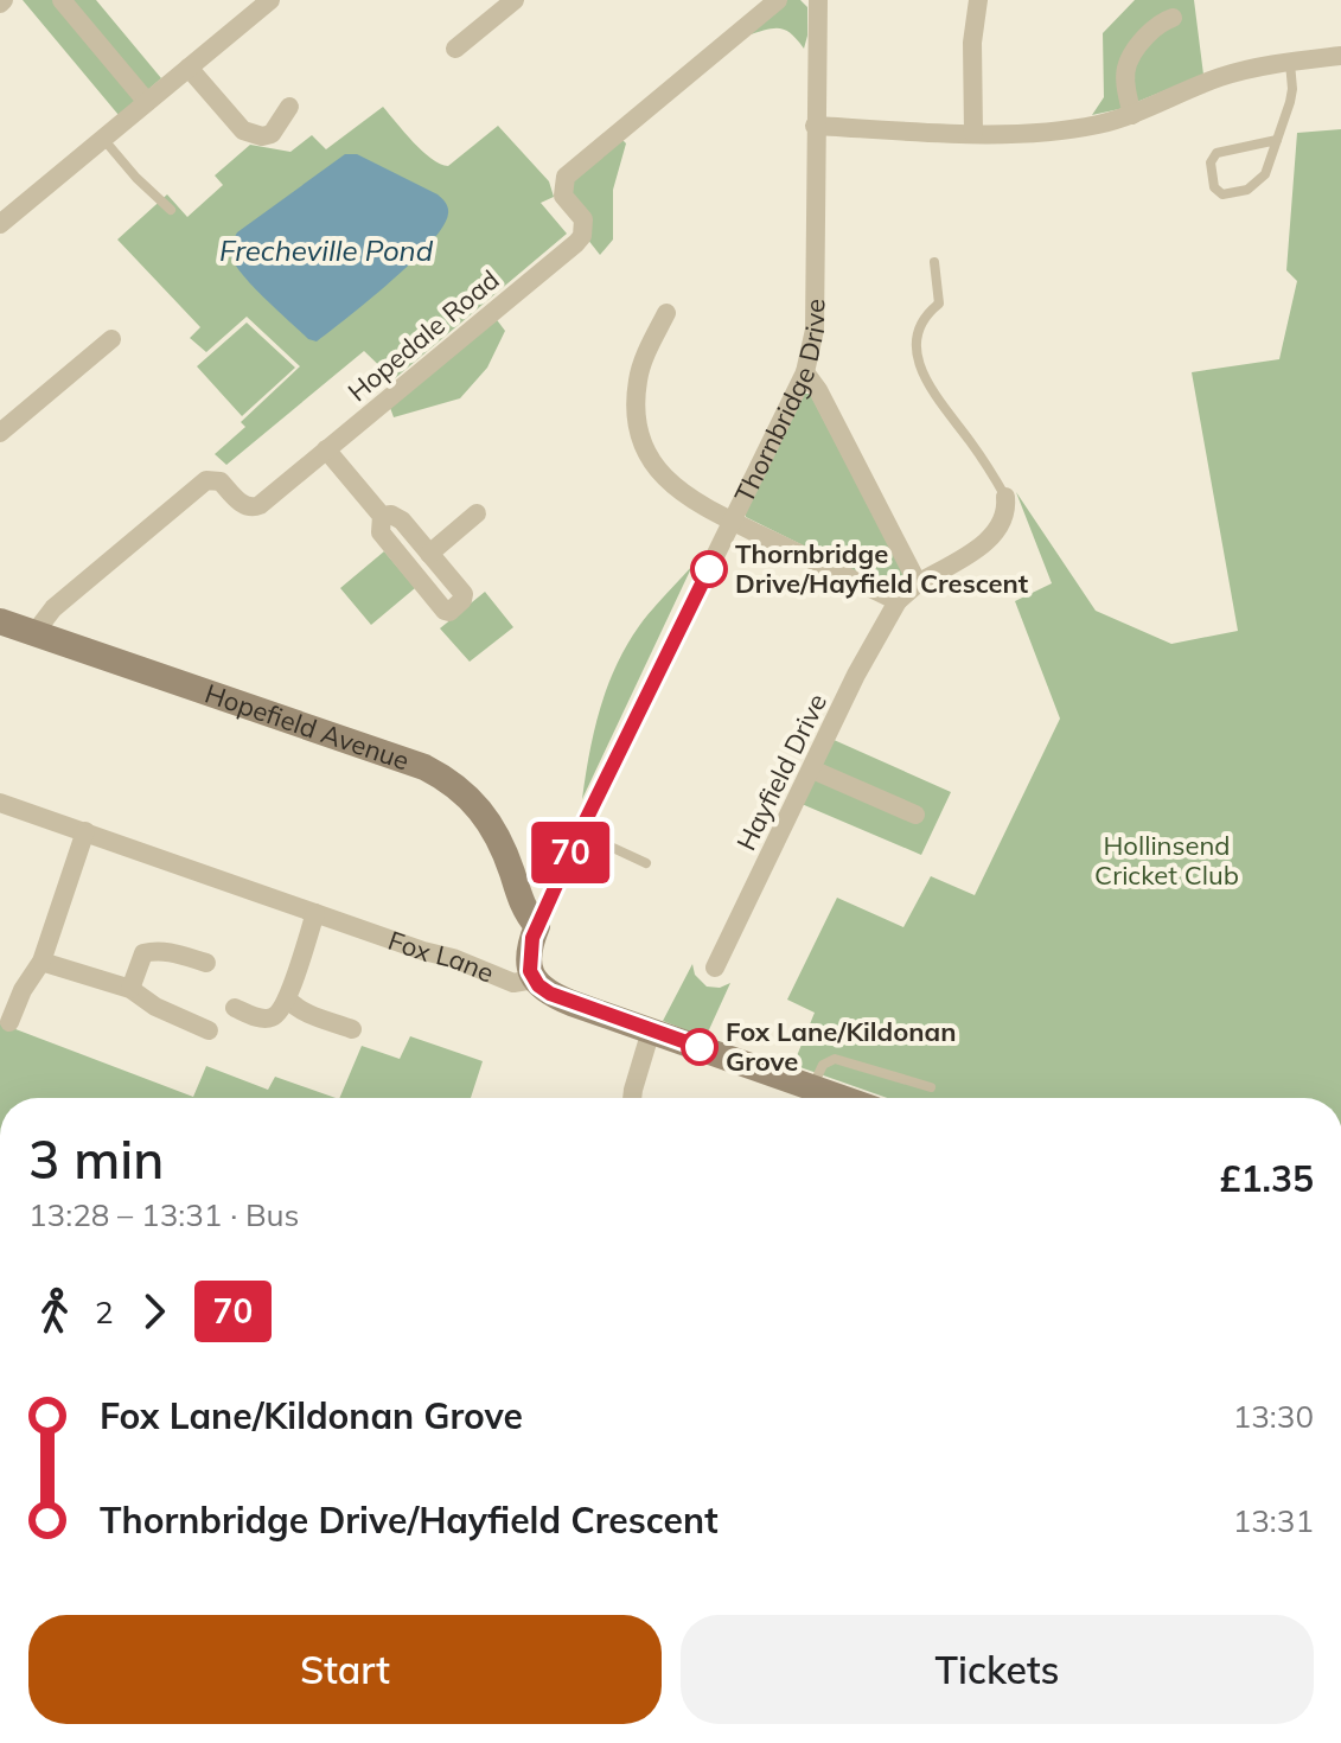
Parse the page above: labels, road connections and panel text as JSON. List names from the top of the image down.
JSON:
{
  "streets": {
    "street": [
      "Hopedale Road",
      "Thornbridge Drive",
      "Hopefield Avenue",
      "Hayfield Drive",
      "Fox Lane"
    ]
  },
  "crossings": [
    ["Hopedale Road", "Hopefield Avenue"],
    ["Thornbridge Drive", "Hopefield Avenue"],
    ["Thornbridge Drive", "Fox Lane"]
  ],
  "water": ["Frecheville Pond"],
  "parks": ["Hollinsend Cricket Club"],
  "places": ["Thornbridge Drive/Hayfield Crescent", "Fox Lane/Kildonan Grove"],
  "lines": ["bus line 70"],
  "page": {
    "on_map": "70",
    "heading": ["3 min", "13:28 – 13:31 · Bus", "£1.35"],
    "legs": ["2", "70"],
    "list": [
      {
        "name": "Fox Lane/Kildonan Grove",
        "value": "13:30"
      },
      {
        "name": "Thornbridge Drive/Hayfield Crescent",
        "value": "13:31"
      }
    ],
    "buttons": ["Start", "Tickets"]
  }
}
